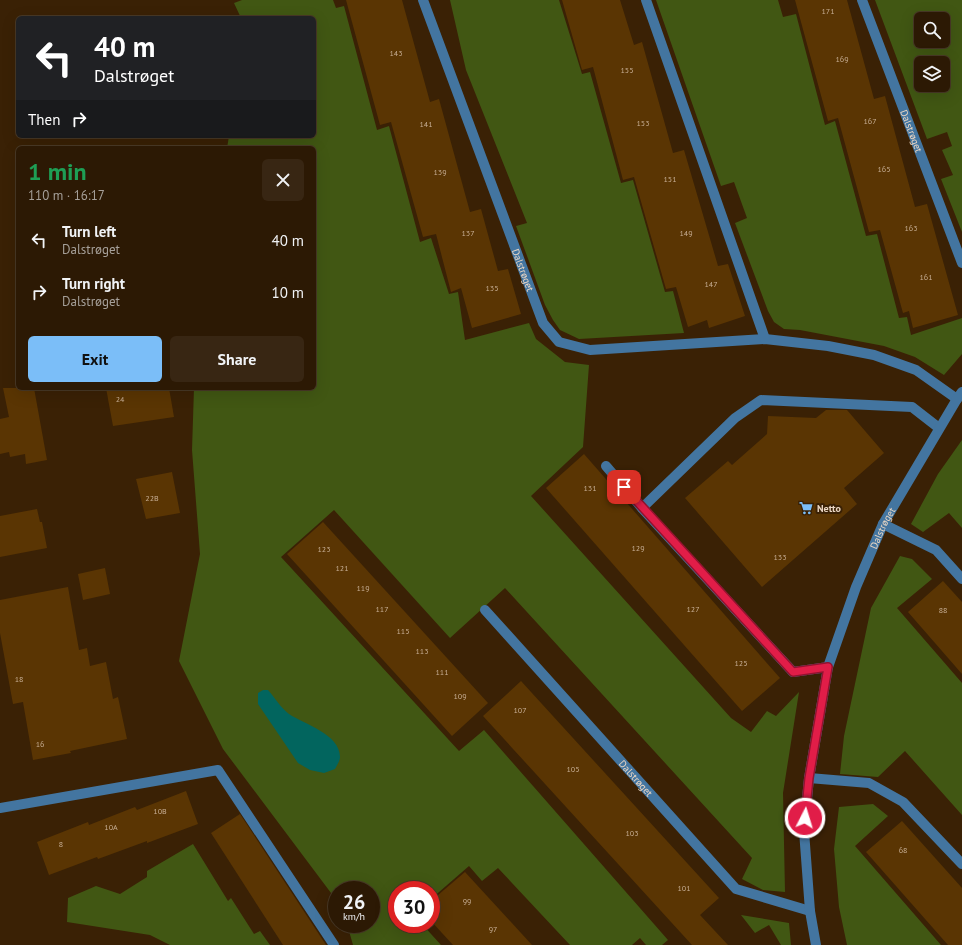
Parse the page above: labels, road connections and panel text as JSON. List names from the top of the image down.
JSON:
{
  "streets": {
    "street": ["Dalstrøget"]
  },
  "places": {
    "supermarket": ["Netto"]
  },
  "house_numbers": [
    "171",
    "143",
    "169",
    "155",
    "167",
    "153",
    "141",
    "165",
    "139",
    "151",
    "163",
    "137",
    "149",
    "161",
    "147",
    "135",
    "24",
    "131",
    "22B",
    "129",
    "123",
    "133",
    "121",
    "119",
    "117",
    "127",
    "88",
    "115",
    "113",
    "125",
    "111",
    "18",
    "109",
    "107",
    "16",
    "105",
    "10B",
    "10A",
    "103",
    "8",
    "68",
    "101",
    "99",
    "97"
  ],
  "page": {
    "turn": ["40 m", "Dalstrøget"],
    "then": "Then",
    "heading": ["1 min", "110 m · 16:17"],
    "list": [
      {
        "name": "Turn left",
        "note": "Dalstrøget",
        "value": "40 m"
      },
      {
        "name": "Turn right",
        "note": "Dalstrøget",
        "value": "10 m"
      }
    ],
    "buttons": ["Exit", "Share"],
    "speed": "26 km/h",
    "limit": "30"
  }
}
